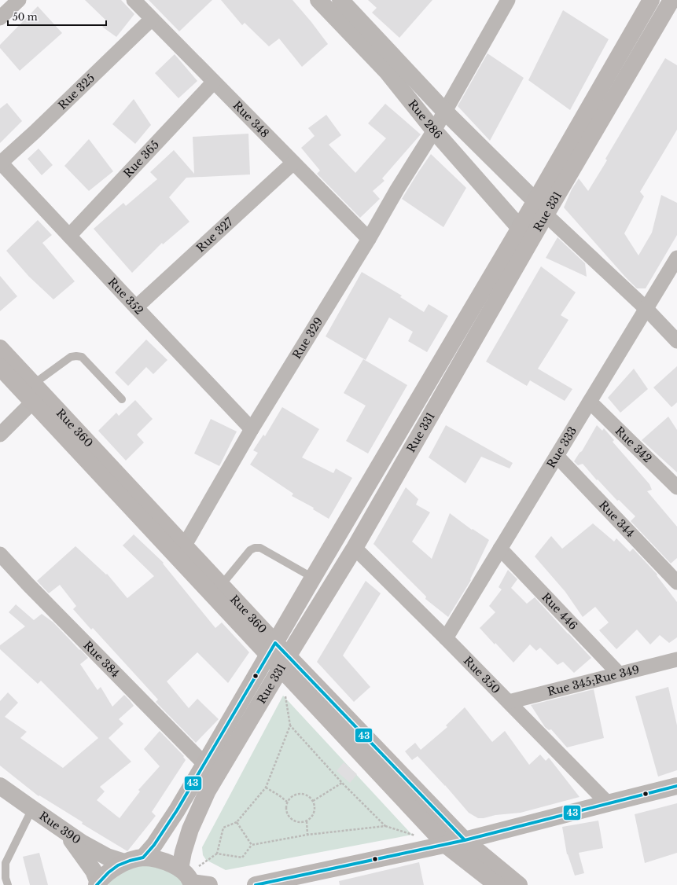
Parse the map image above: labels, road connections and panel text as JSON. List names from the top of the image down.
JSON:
{
  "streets": {
    "main road": ["Rue 331", "Rue 360"],
    "street": [
      "Rue 325",
      "Rue 348",
      "Rue 286",
      "Rue 365",
      "Rue 327",
      "Rue 352",
      "Rue 329",
      "Rue 342",
      "Rue 333",
      "Rue 344",
      "Rue 446",
      "Rue 384",
      "Rue 350",
      "Rue 345;Rue 349",
      "Rue 390"
    ]
  },
  "crossings": [
    ["Rue 325", "Rue 348"],
    ["Rue 325", "Rue 352"],
    ["Rue 348", "Rue 365"],
    ["Rue 348", "Rue 327"],
    ["Rue 348", "Rue 329"],
    ["Rue 286", "Rue 331"],
    ["Rue 286", "Rue 329"],
    ["Rue 365", "Rue 352"],
    ["Rue 331", "Rue 360"],
    ["Rue 331", "Rue 384"],
    ["Rue 331", "Rue 350"],
    ["Rue 327", "Rue 352"],
    ["Rue 352", "Rue 329"],
    ["Rue 329", "Rue 360"],
    ["Rue 342", "Rue 333"],
    ["Rue 333", "Rue 344"],
    ["Rue 333", "Rue 446"],
    ["Rue 333", "Rue 350"],
    ["Rue 446", "Rue 345;Rue 349"],
    ["Rue 350", "Rue 345;Rue 349"]
  ],
  "lines": ["transit line 43"],
  "scale_bar": "50 m"
}
